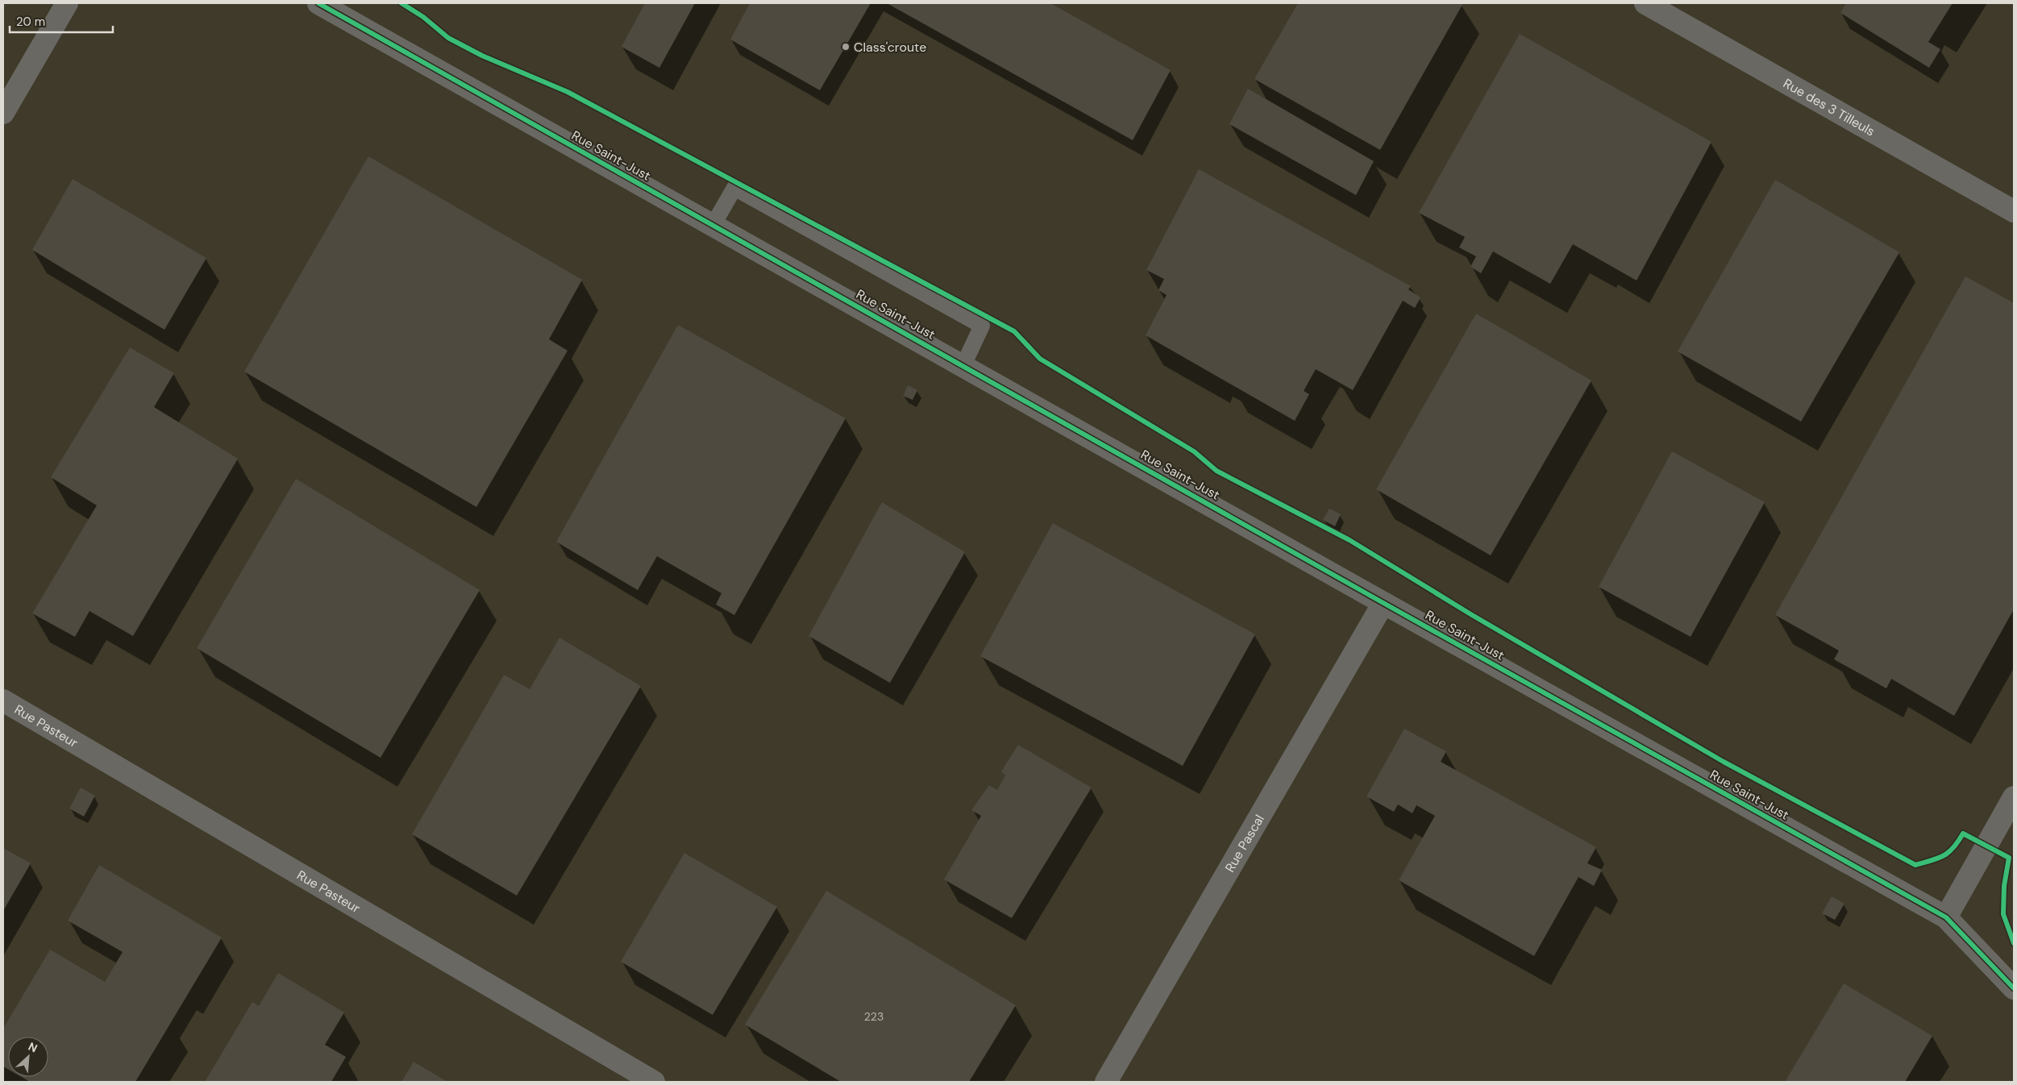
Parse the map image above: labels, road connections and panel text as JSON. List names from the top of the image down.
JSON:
{
  "streets": {
    "street": [
      "Rue des 3 Tilleuls",
      "Rue Saint-Just",
      "Rue Pasteur",
      "Rue Pascal"
    ]
  },
  "crossings": [
    ["Rue Saint-Just", "Rue Pascal"]
  ],
  "places": ["Class'croute"],
  "house_numbers": ["223"],
  "scale_bar": "20 m",
  "north": "top right"
}
